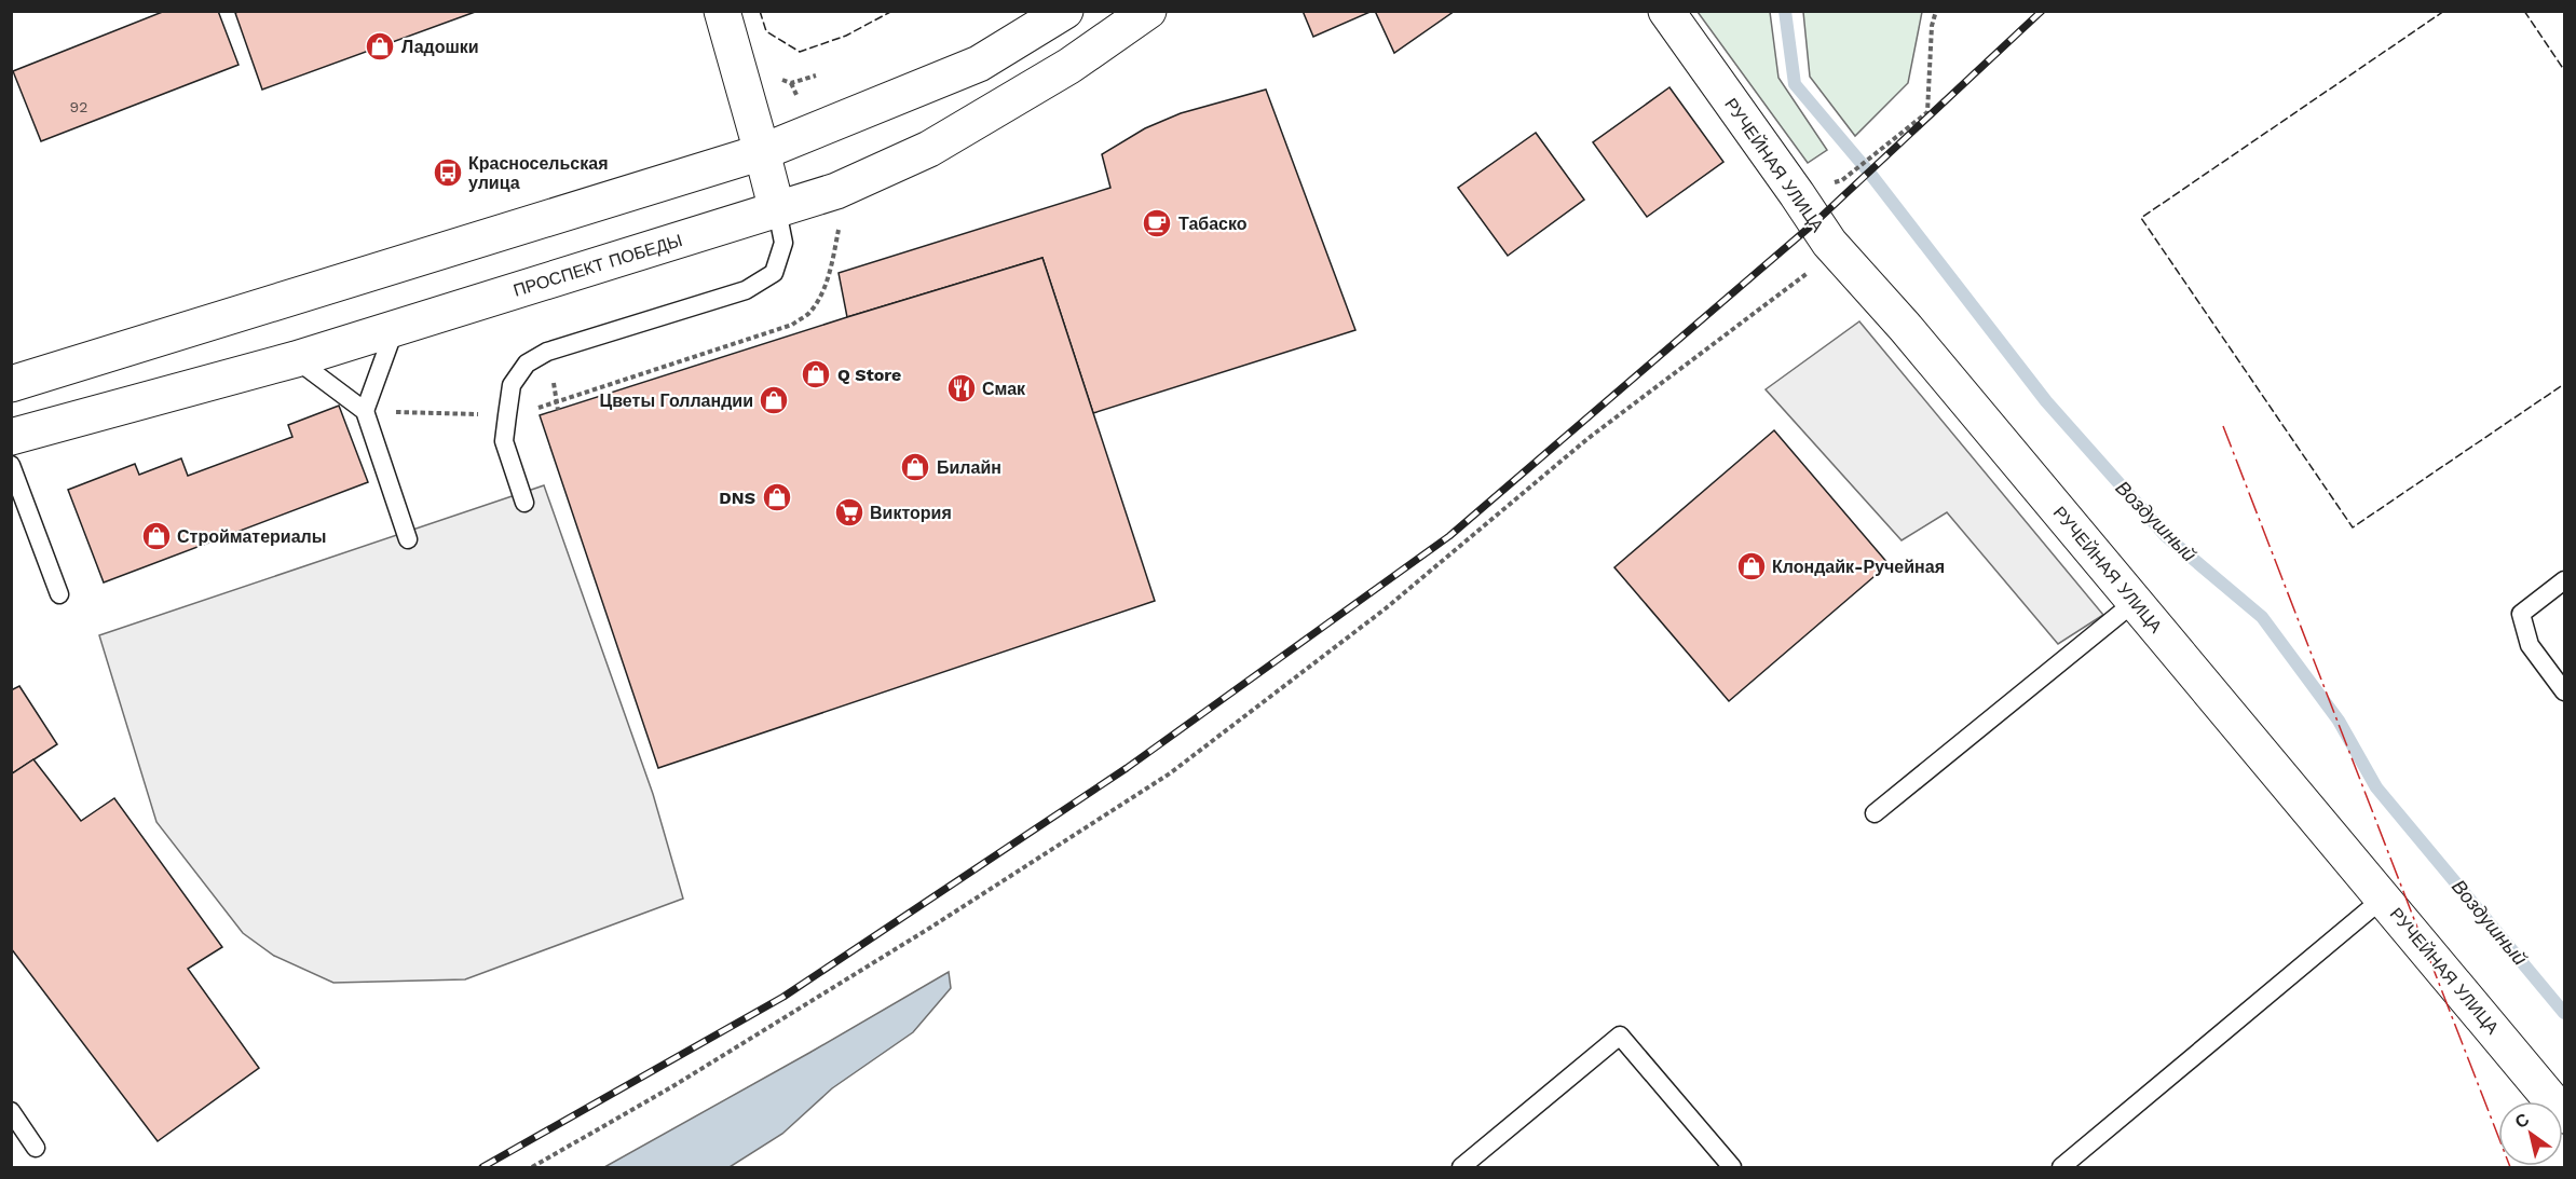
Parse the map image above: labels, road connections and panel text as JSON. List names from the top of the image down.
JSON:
{
  "streets": {
    "main road": ["РУЧЕЙНАЯ УЛИЦА", "ПРОСПЕКТ ПОБЕДЫ"]
  },
  "water": ["Воздушный"],
  "places": {
    "shop": [
      "Ладошки",
      "Q Store",
      "Цветы Голландии",
      "Билайн",
      "DNS",
      "Стройматериалы",
      "Клондайк-Ручейная"
    ],
    "bus stop": ["Красносельская улица"],
    "cafe": ["Табаско"],
    "restaurant": ["Смак"],
    "supermarket": ["Виктория"]
  },
  "house_numbers": ["92"],
  "north": "top left"
}
